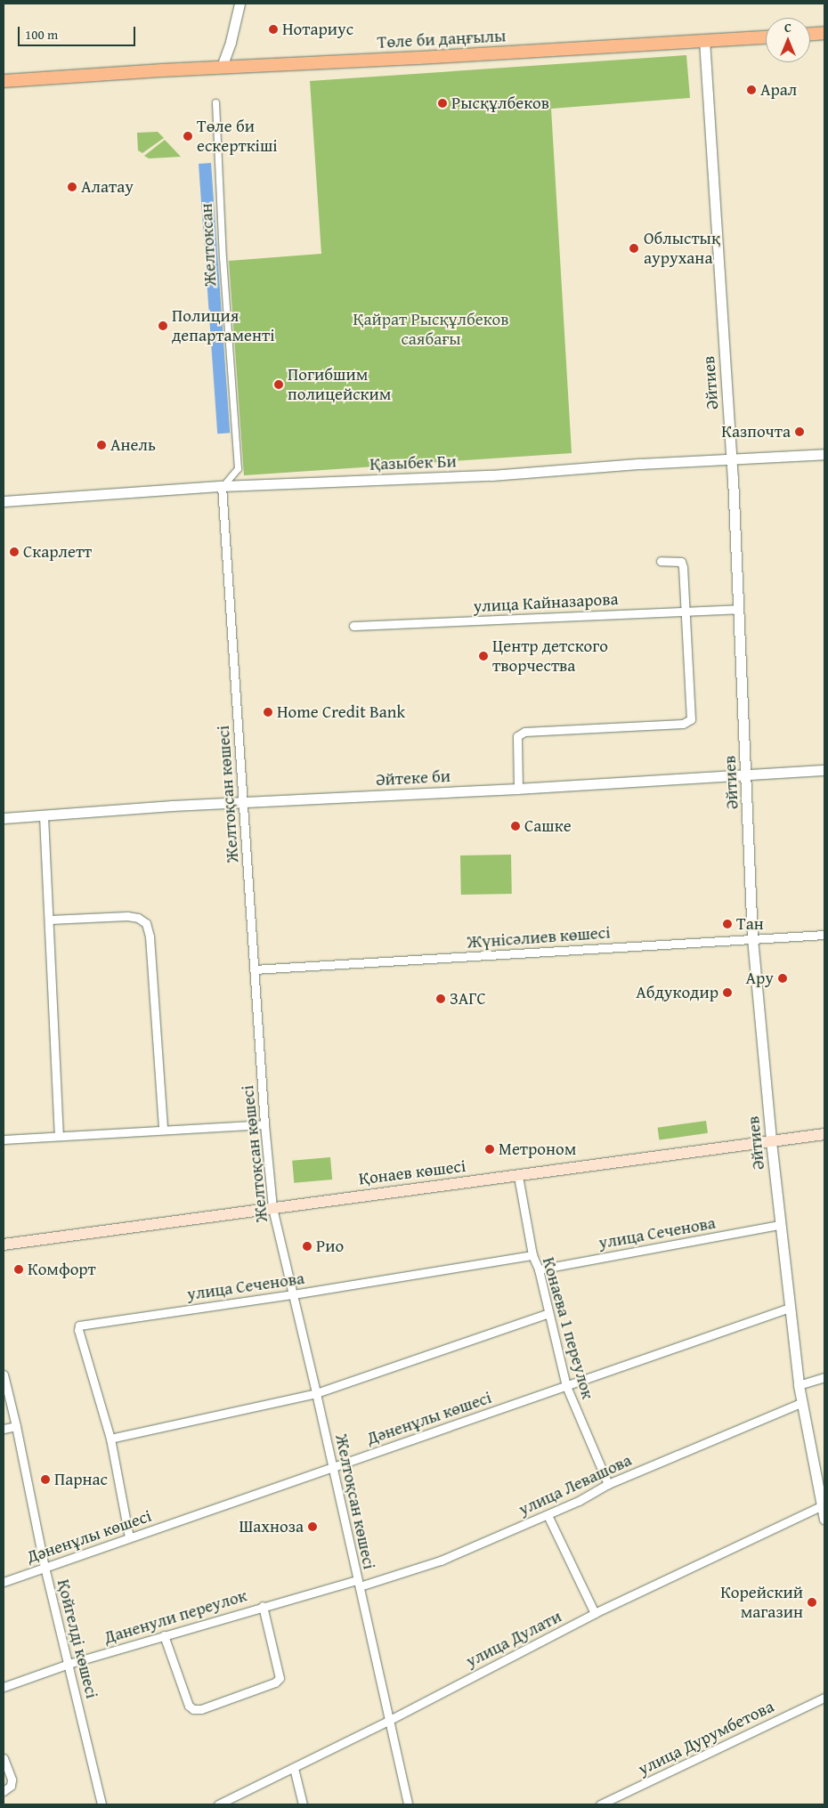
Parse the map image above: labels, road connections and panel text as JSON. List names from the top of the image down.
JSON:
{
  "streets": {
    "main road": ["Төле би даңғылы", "Қонаев көшесі"],
    "street": [
      "Желтоксан",
      "Әйтиев",
      "Қазыбек Би",
      "улица Кайназарова",
      "Әйтеке би",
      "Желтоқсан көшесі",
      "Жүнісәлиев көшесі",
      "улица Сеченова",
      "Конаева 1 переулок",
      "Дәненұлы көшесі",
      "улица Левашова",
      "Даненули переулок",
      "Қойгелді көшесі",
      "улица Дулати",
      "улица Дурумбетова"
    ]
  },
  "crossings": [
    ["Төле би даңғылы", "Әйтиев"],
    ["Желтоксан", "Қазыбек Би"],
    ["Желтоксан", "Желтоқсан көшесі"],
    ["Әйтиев", "Қазыбек Би"],
    ["Әйтиев", "улица Кайназарова"],
    ["Әйтиев", "Әйтеке би"],
    ["Әйтиев", "Жүнісәлиев көшесі"],
    ["Әйтиев", "Қонаев көшесі"],
    ["Әйтиев", "улица Сеченова"],
    ["Әйтиев", "Дәненұлы көшесі"],
    ["Әйтиев", "улица Левашова"],
    ["Әйтиев", "улица Дулати"],
    ["Қазыбек Би", "Желтоқсан көшесі"],
    ["Әйтеке би", "Желтоқсан көшесі"],
    ["Желтоқсан көшесі", "Жүнісәлиев көшесі"],
    ["Желтоқсан көшесі", "Қонаев көшесі"],
    ["Желтоқсан көшесі", "улица Сеченова"],
    ["Желтоқсан көшесі", "Дәненұлы көшесі"],
    ["Желтоқсан көшесі", "улица Левашова"],
    ["Желтоқсан көшесі", "Даненули переулок"],
    ["Желтоқсан көшесі", "улица Дулати"],
    ["Қонаев көшесі", "Конаева 1 переулок"],
    ["улица Сеченова", "Конаева 1 переулок"],
    ["улица Сеченова", "Дәненұлы көшесі"],
    ["Конаева 1 переулок", "Дәненұлы көшесі"],
    ["Конаева 1 переулок", "улица Левашова"],
    ["Дәненұлы көшесі", "Қойгелді көшесі"],
    ["улица Левашова", "Даненули переулок"],
    ["Даненули переулок", "Қойгелді көшесі"]
  ],
  "parks": ["Қайрат Рысқұлбеков саябағы"],
  "places": [
    "Нотариус",
    "Арал",
    "Рысқұлбеков",
    "Төле би ескерткіші",
    "Алатау",
    "Облыстық аурухана",
    "Полиция департаменті",
    "Погибшим полицейским",
    "Казпочта",
    "Анель",
    "Скарлетт",
    "Центр детского творчества",
    "Home Credit Bank",
    "Сашке",
    "Тан",
    "Ару",
    "Абдукодир",
    "ЗАГС",
    "Метроном",
    "Рио",
    "Комфорт",
    "Парнас",
    "Шахноза",
    "Корейский магазин"
  ],
  "scale_bar": "100 m",
  "north": "top"
}
